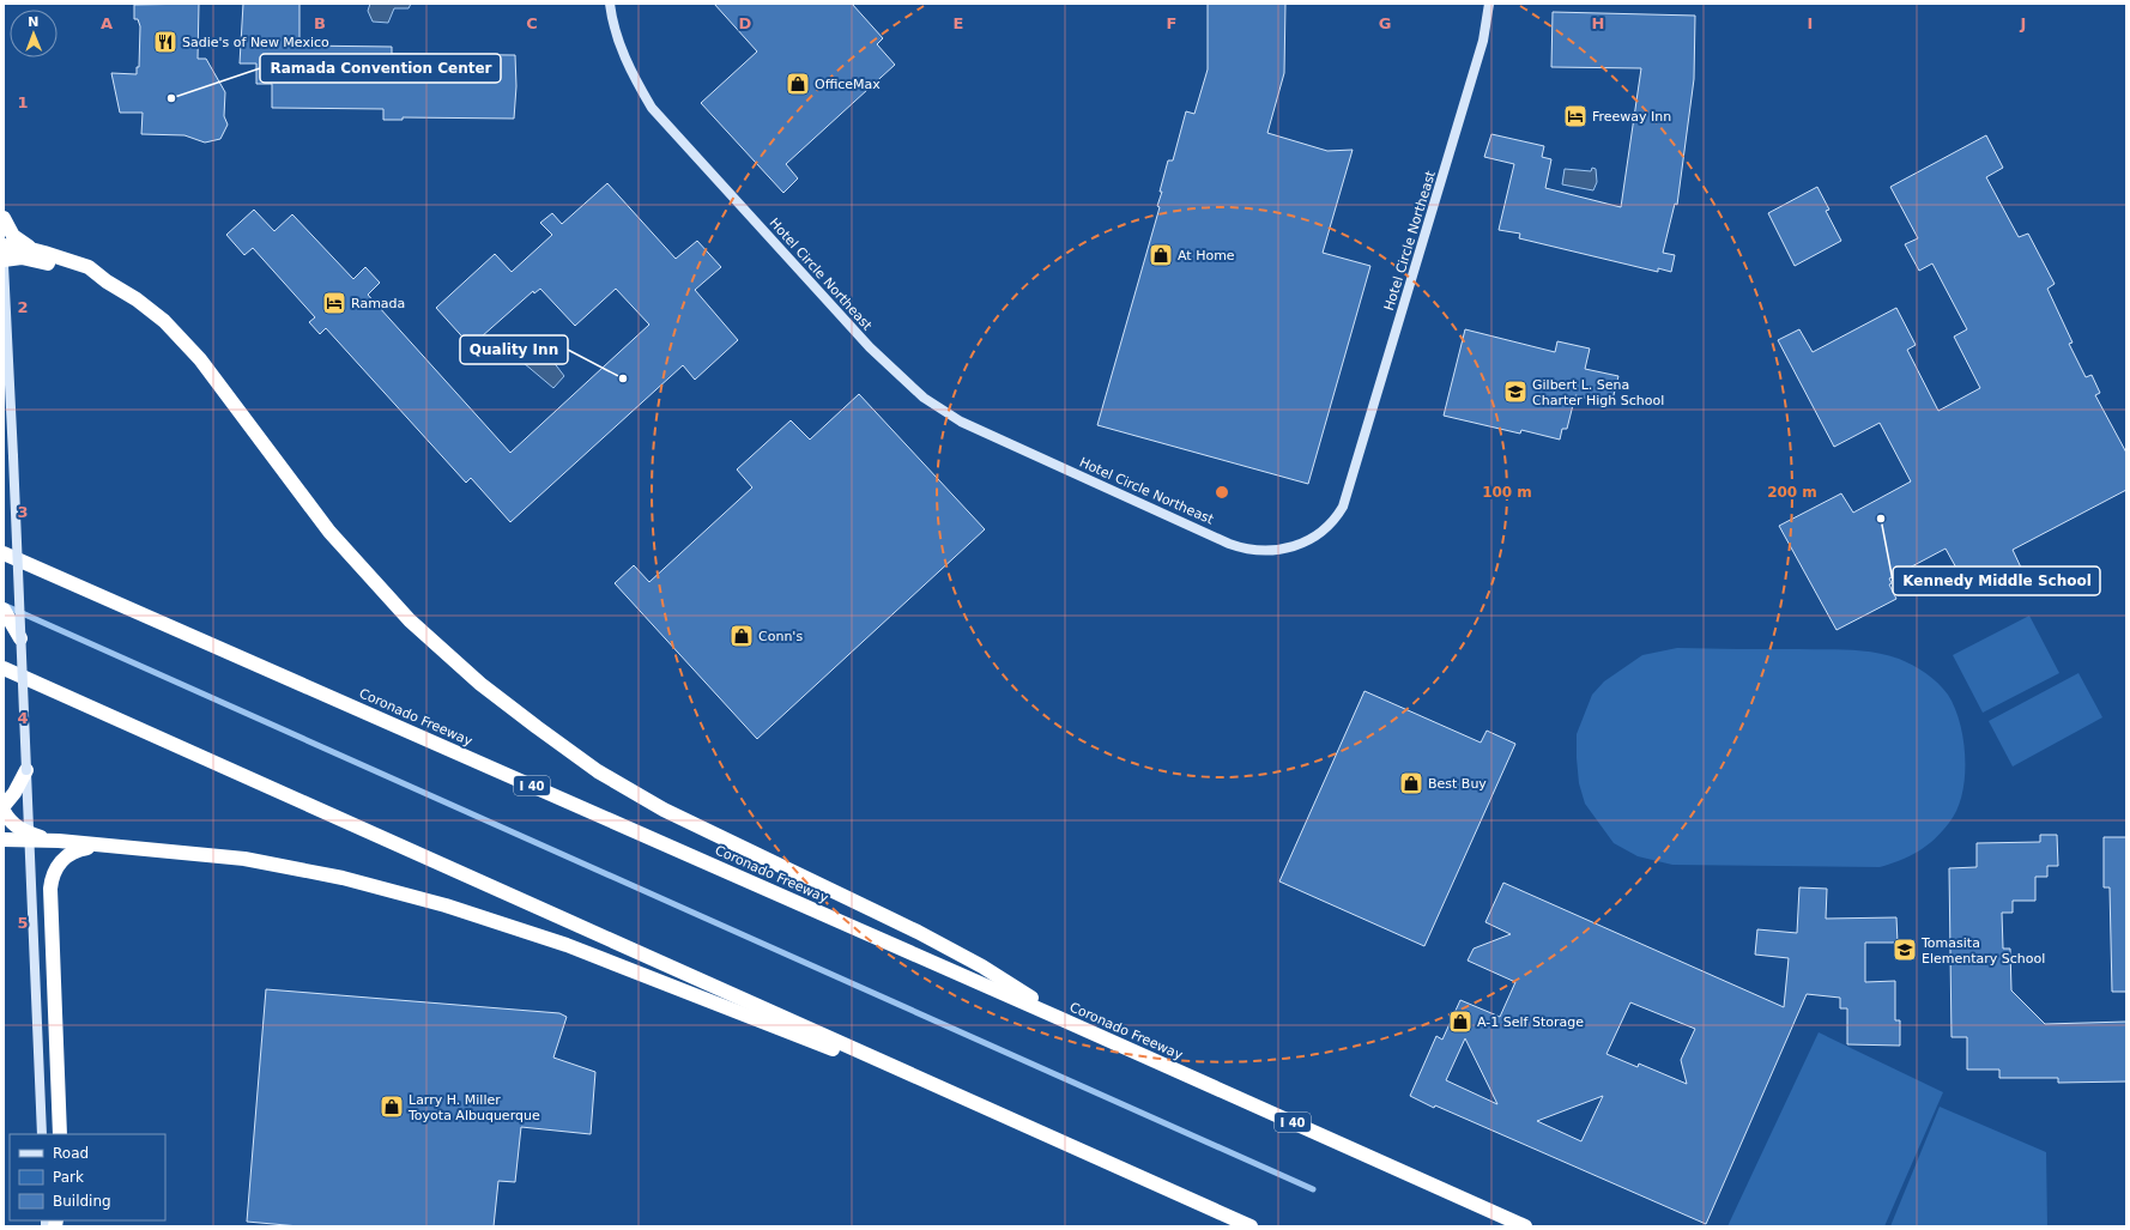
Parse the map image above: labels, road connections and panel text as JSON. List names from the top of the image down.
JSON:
{
  "streets": {
    "highway": ["Coronado Freeway", "I 40"],
    "street": ["Hotel Circle Northeast"]
  },
  "places": {
    "restaurant": ["Sadie's of New Mexico"],
    "shop": [
      "OfficeMax",
      "At Home",
      "Conn's",
      "Best Buy",
      "A-1 Self Storage",
      "Larry H. Miller Toyota Albuquerque"
    ],
    "other": ["Ramada Convention Center", "Quality Inn", "Kennedy Middle School"],
    "hotel": ["Freeway Inn", "Ramada"],
    "school or university": ["Gilbert L. Sena Charter High School", "Tomasita Elementary School"]
  },
  "legend": ["Road", "Park", "Building"],
  "north": "top",
  "grid": {
    "columns": [
      "A",
      "B",
      "C",
      "D",
      "E",
      "F",
      "G",
      "H",
      "I",
      "J"
    ],
    "rows": [
      "1",
      "2",
      "3",
      "4",
      "5"
    ]
  },
  "rings": ["100 m", "200 m"]
}
